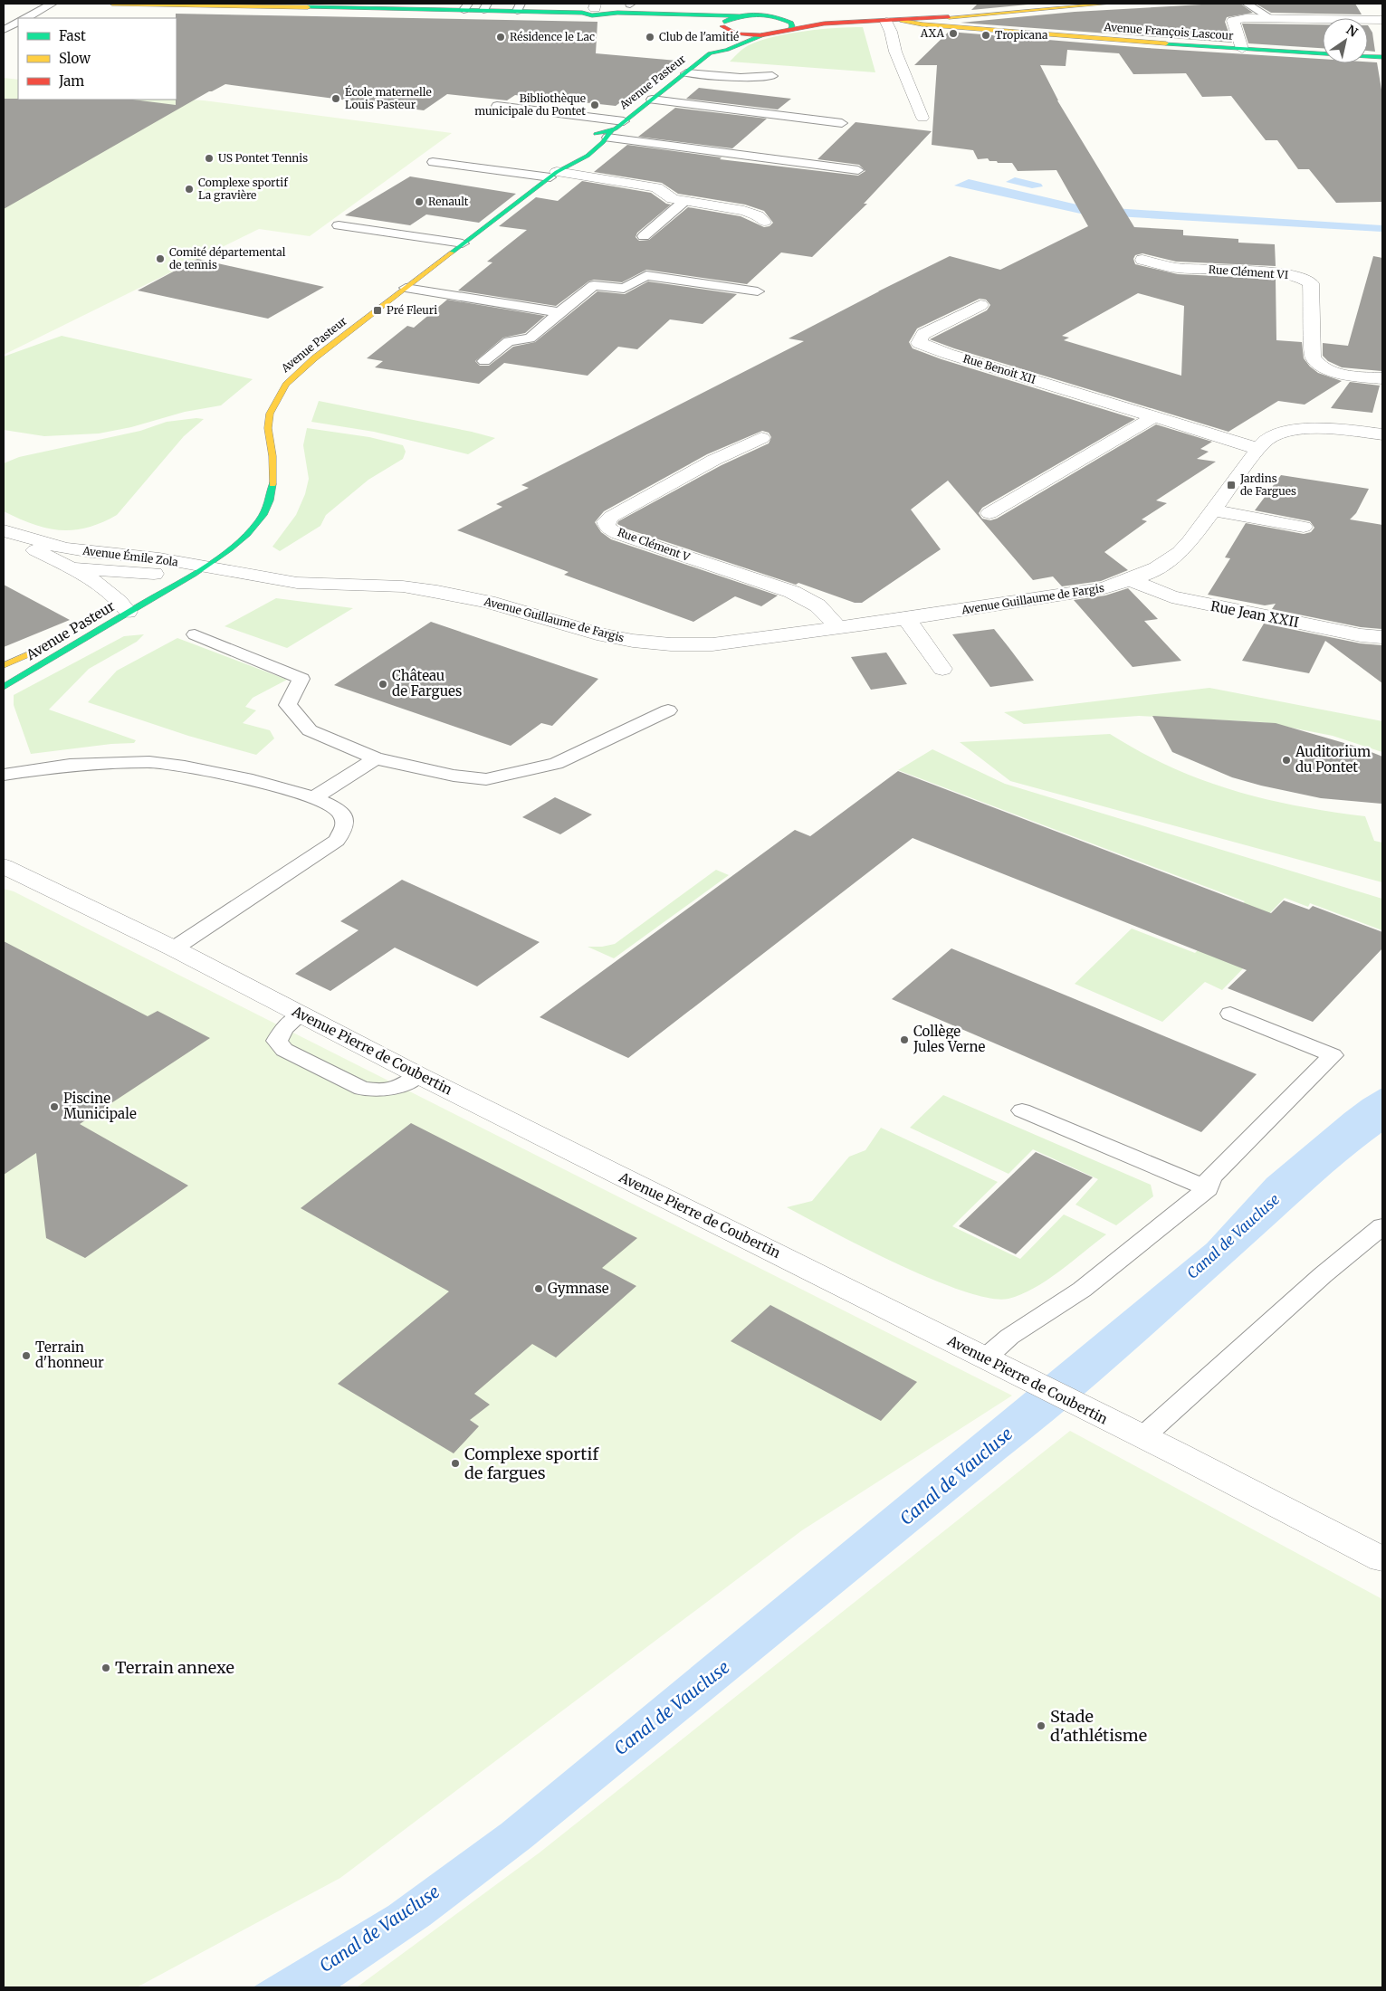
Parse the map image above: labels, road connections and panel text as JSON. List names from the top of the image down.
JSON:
{
  "streets": {
    "main road": ["Avenue François Lascour", "Avenue Pasteur"],
    "street": [
      "Rue Clément VI",
      "Rue Benoit XII",
      "Rue Clément V",
      "Avenue Émile Zola",
      "Avenue Guillaume de Fargis",
      "Rue Jean XXII",
      "Avenue Pierre de Coubertin"
    ]
  },
  "crossings": [
    ["Avenue Pasteur", "Avenue Émile Zola"],
    ["Avenue Pasteur", "Avenue Guillaume de Fargis"],
    ["Rue Benoit XII", "Avenue Guillaume de Fargis"],
    ["Rue Clément V", "Avenue Guillaume de Fargis"],
    ["Avenue Émile Zola", "Avenue Guillaume de Fargis"],
    ["Avenue Guillaume de Fargis", "Rue Jean XXII"]
  ],
  "water": ["Canal de Vaucluse"],
  "places": {
    "other": [
      "AXA",
      "Tropicana",
      "Résidence le Lac",
      "Club de l'amitié",
      "École maternelle Louis Pasteur",
      "Bibliothèque municipale du Pontet",
      "US Pontet Tennis",
      "Complexe sportif La gravière",
      "Renault",
      "Comité départemental de tennis",
      "Château de Fargues",
      "Auditorium du Pontet",
      "Collège Jules Verne",
      "Piscine Municipale",
      "Gymnase",
      "Terrain d'honneur",
      "Complexe sportif de fargues",
      "Terrain annexe",
      "Stade d'athlétisme"
    ],
    "transit": ["Pré Fleuri", "Jardins de Fargues"]
  },
  "legend": ["Fast", "Slow", "Jam"],
  "north": "top right"
}
